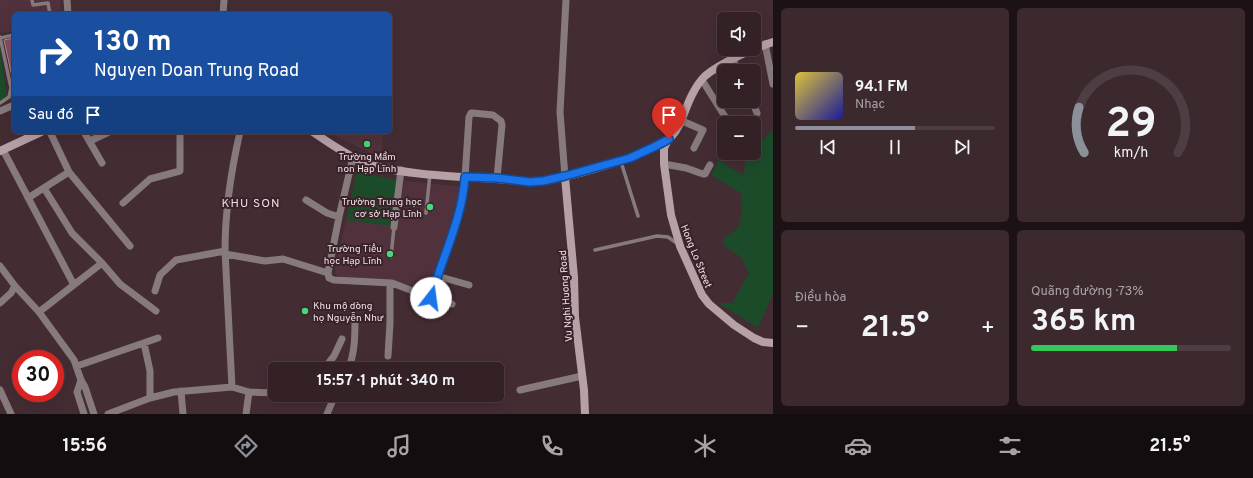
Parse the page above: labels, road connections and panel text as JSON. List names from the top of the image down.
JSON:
{
  "streets": {
    "street": ["Hong Lo Street", "Vu Nghi Huong Road"]
  },
  "districts": ["KHU SON"],
  "places": [
    "Trường Mầm non Hạp Lĩnh",
    "Trường Trung học cơ sở Hạp Lĩnh",
    "Trường Tiểu học Hạp Lĩnh",
    "Khu mộ dòng họ Nguyễn Như"
  ],
  "page": {
    "map_buttons": ["+", "−"],
    "turn": ["130 m", "Nguyen Doan Trung Road"],
    "song": ["94.1 FM", "Nhạc"],
    "then": "Sau đó",
    "tile": [
      "Điều hòa",
      ["Quãng đường · 73%", "365 km"]
    ],
    "heat": ["−", "21.5°", "+"],
    "limit": "30",
    "trip": "15:57 · 1 phút · 340 m",
    "tabs": ["15:56", "21.5°"],
    "gauge": ["29", "km/h"]
  }
}
